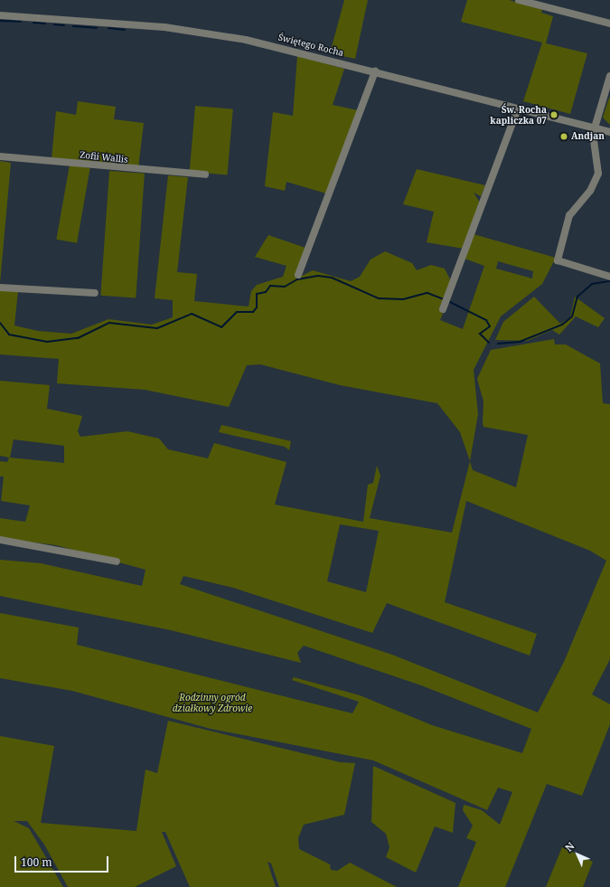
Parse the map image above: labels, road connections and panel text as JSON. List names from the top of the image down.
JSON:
{
  "streets": {
    "street": ["Świętego Rocha", "Zofii Wallis"]
  },
  "parks": ["Rodzinny ogród działkowy Zdrowie"],
  "places": ["Św. Rocha kapliczka 07", "Andjan"],
  "scale_bar": "100 m",
  "north": "top left"
}
